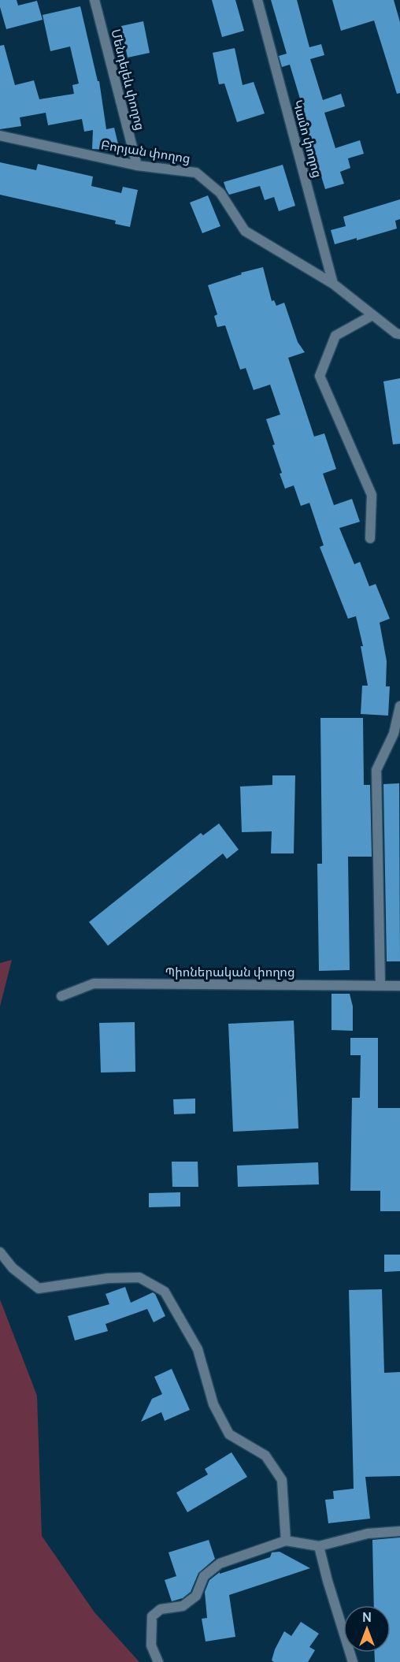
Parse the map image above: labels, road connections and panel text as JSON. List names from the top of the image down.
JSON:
{
  "streets": {
    "street": [
      "Մենդելեև փողոց",
      "Կամո փողոց",
      "Բորյան փողոց",
      "Պիոներական փողոց"
    ]
  },
  "crossings": [
    ["Մենդելեև փողոց", "Բորյան փողոց"],
    ["Կամո փողոց", "Բորյան փողոց"]
  ],
  "north": "top"
}
